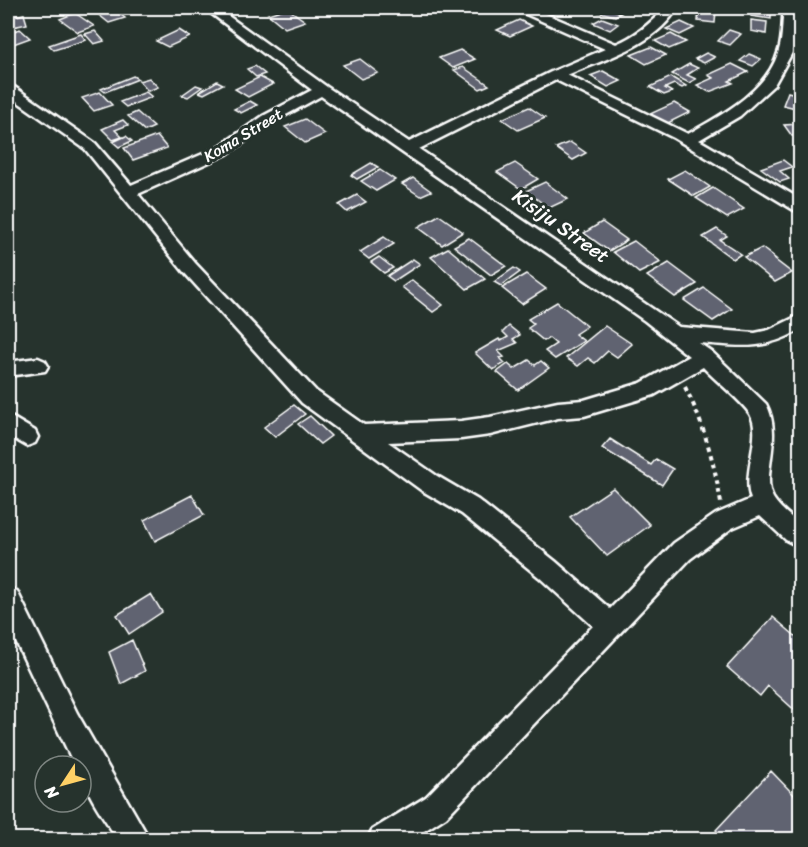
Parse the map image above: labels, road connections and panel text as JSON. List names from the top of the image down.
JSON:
{
  "streets": {
    "street": ["Koma Street", "Kisiju Street"]
  },
  "crossings": [
    ["Koma Street", "Kisiju Street"]
  ],
  "north": "bottom left"
}
